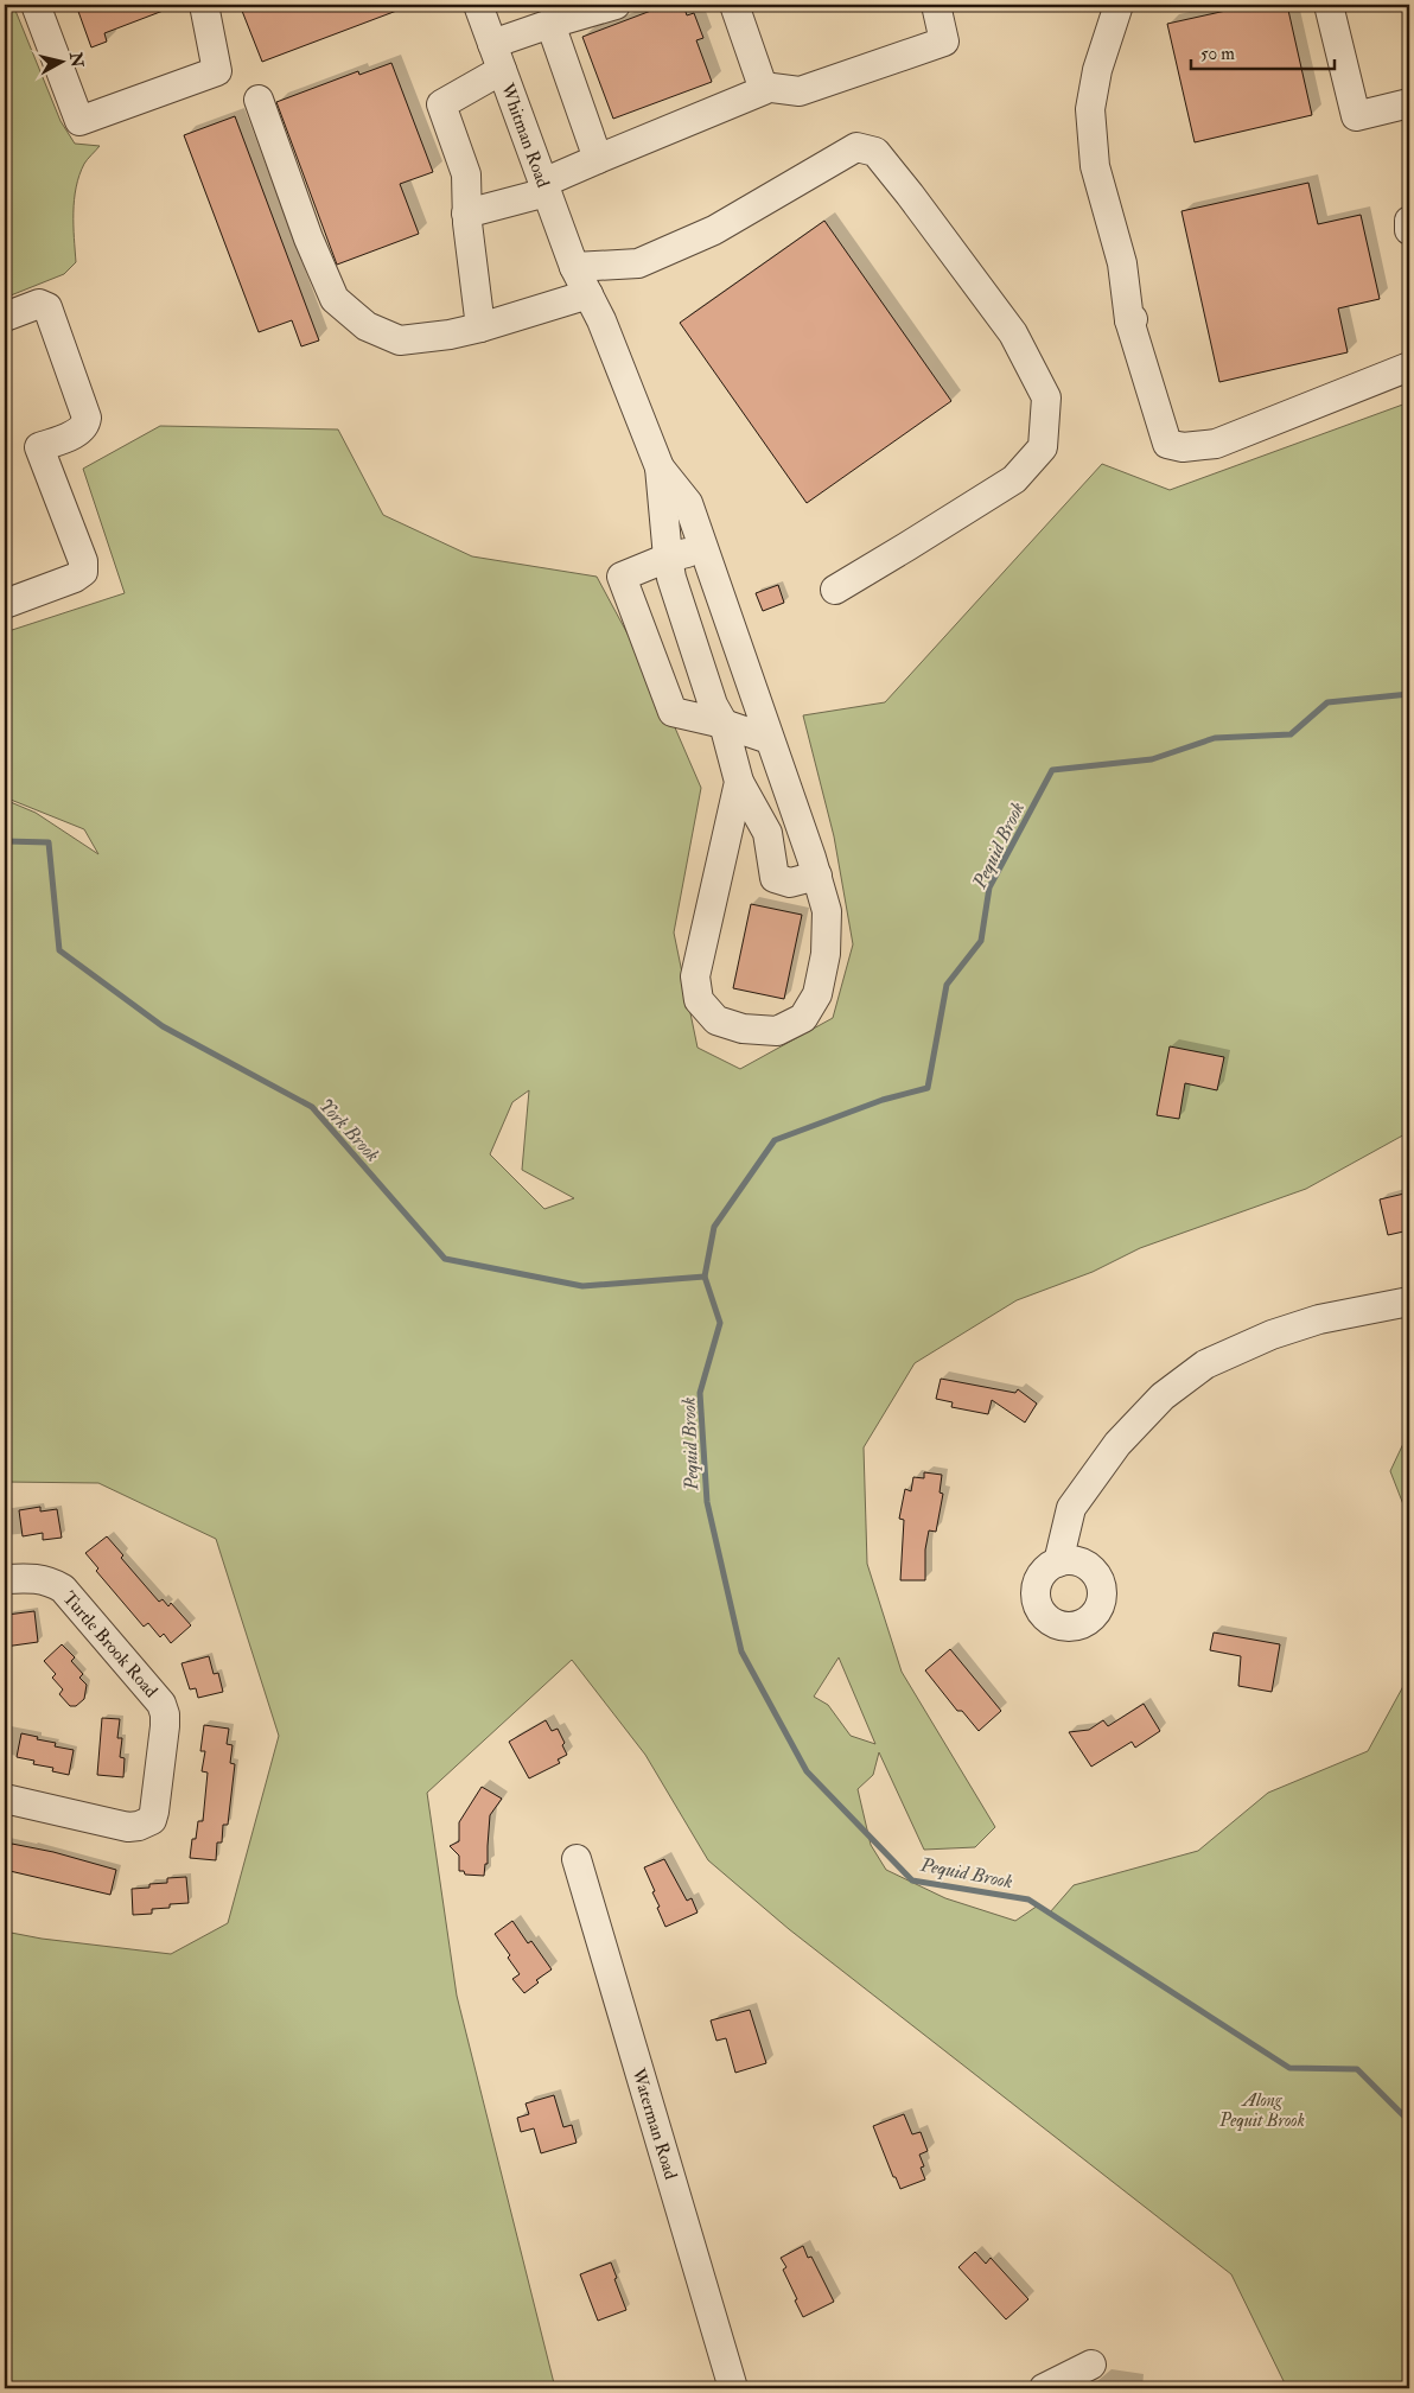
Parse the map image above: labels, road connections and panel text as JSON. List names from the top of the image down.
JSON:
{
  "streets": {
    "street": ["Whitman Road", "Turtle Brook Road", "Waterman Road"]
  },
  "water": ["Pequid Brook", "York Brook"],
  "parks": ["Along Pequit Brook"],
  "scale_bar": "50 m",
  "north": "right"
}
